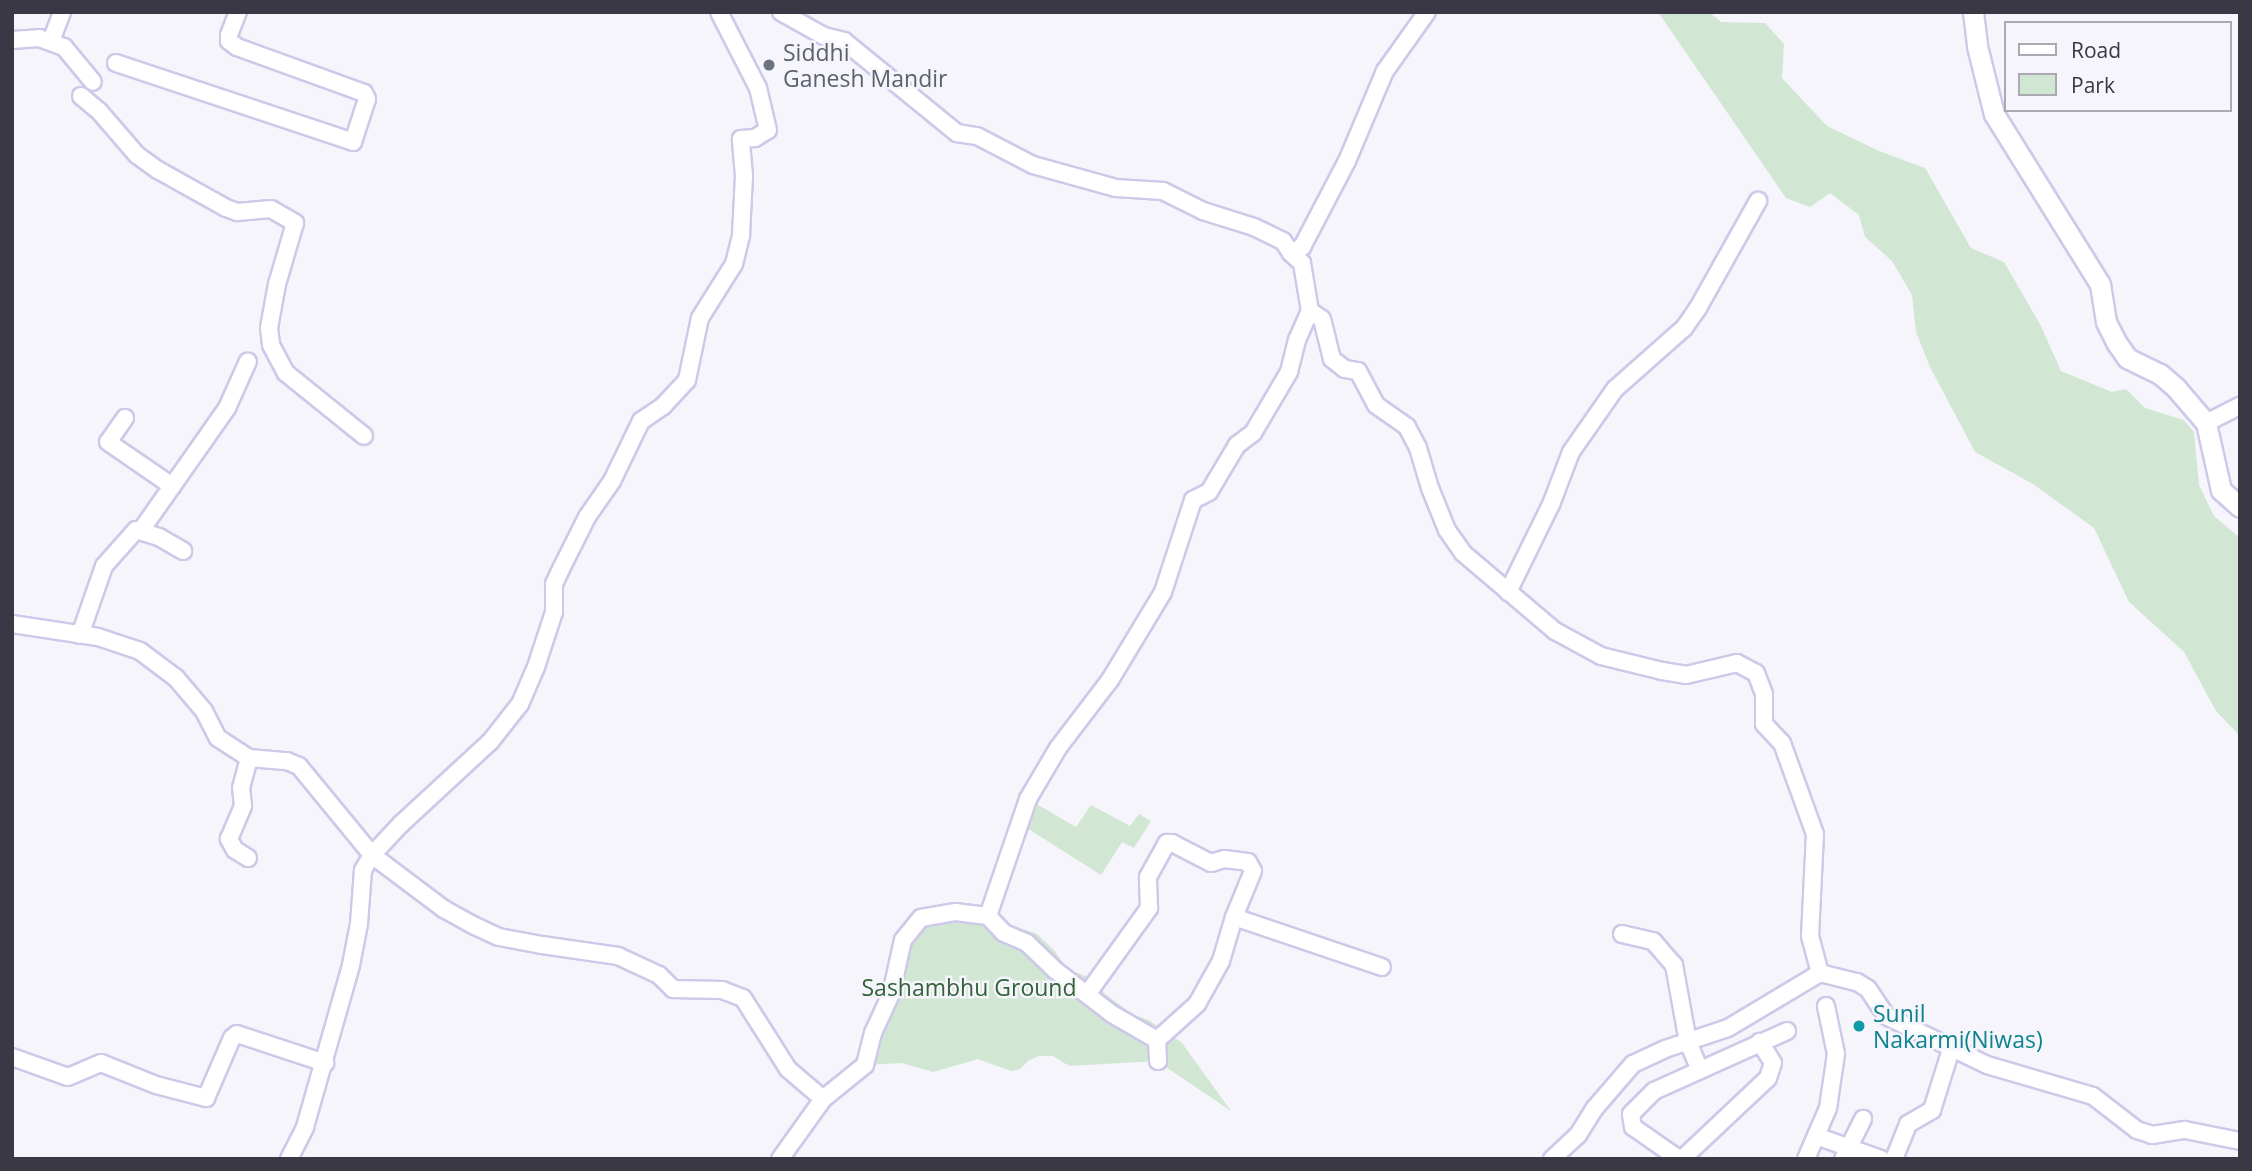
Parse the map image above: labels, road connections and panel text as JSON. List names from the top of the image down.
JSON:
{
  "parks": ["Sashambhu Ground"],
  "places": ["Siddhi Ganesh Mandir", "Sunil Nakarmi(Niwas)"],
  "legend": ["Road", "Park"]
}
